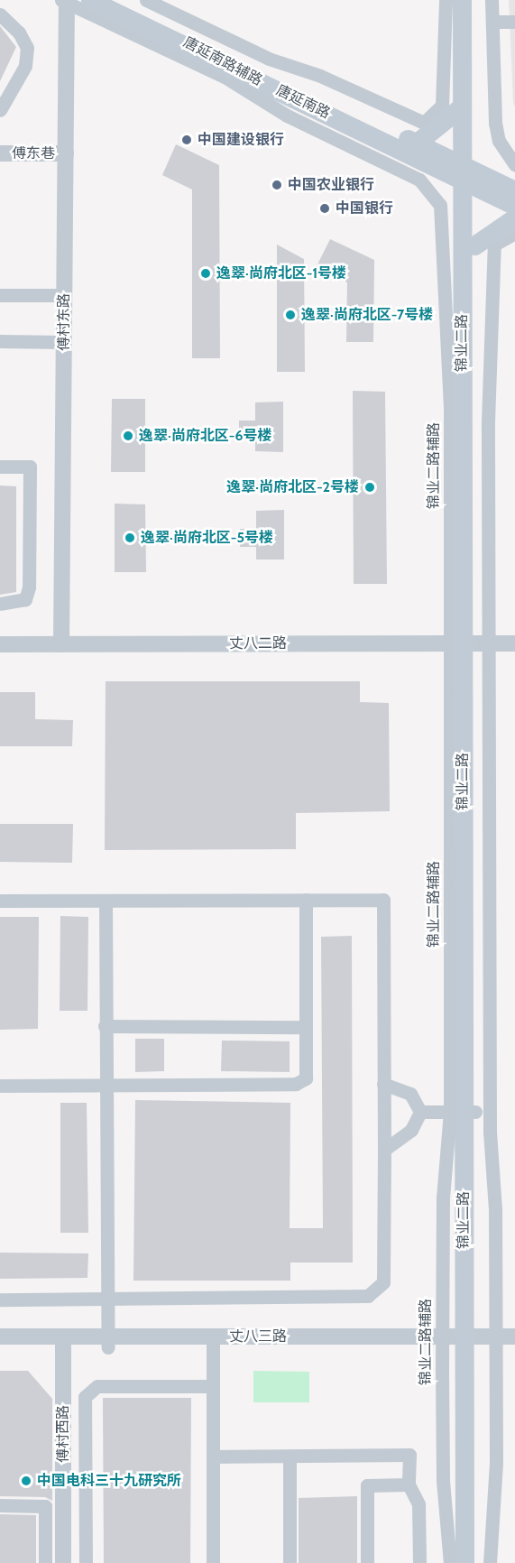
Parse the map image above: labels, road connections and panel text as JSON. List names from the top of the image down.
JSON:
{
  "streets": {
    "main road": ["唐延南路", "锦业二路"],
    "street": [
      "唐延南路辅路",
      "傅东巷",
      "傅村东路",
      "锦业二路辅路",
      "丈八二路",
      "丈八三路",
      "傅村西路"
    ]
  },
  "crossings": [
    ["唐延南路辅路", "傅村东路"],
    ["唐延南路辅路", "锦业二路辅路"],
    ["唐延南路", "锦业二路"],
    ["傅东巷", "傅村东路"],
    ["傅村东路", "丈八二路"],
    ["锦业二路", "锦业二路辅路"],
    ["锦业二路", "丈八二路"],
    ["锦业二路", "丈八三路"],
    ["锦业二路辅路", "丈八二路"],
    ["锦业二路辅路", "丈八三路"],
    ["丈八三路", "傅村西路"]
  ],
  "places": [
    "中国建设银行",
    "中国农业银行",
    "中国银行",
    "逸翠·尚府北区-1号楼",
    "逸翠·尚府北区-7号楼",
    "逸翠·尚府北区-6号楼",
    "逸翠·尚府北区-2号楼",
    "逸翠·尚府北区-5号楼",
    "中国电科三十九研究所"
  ]
}
